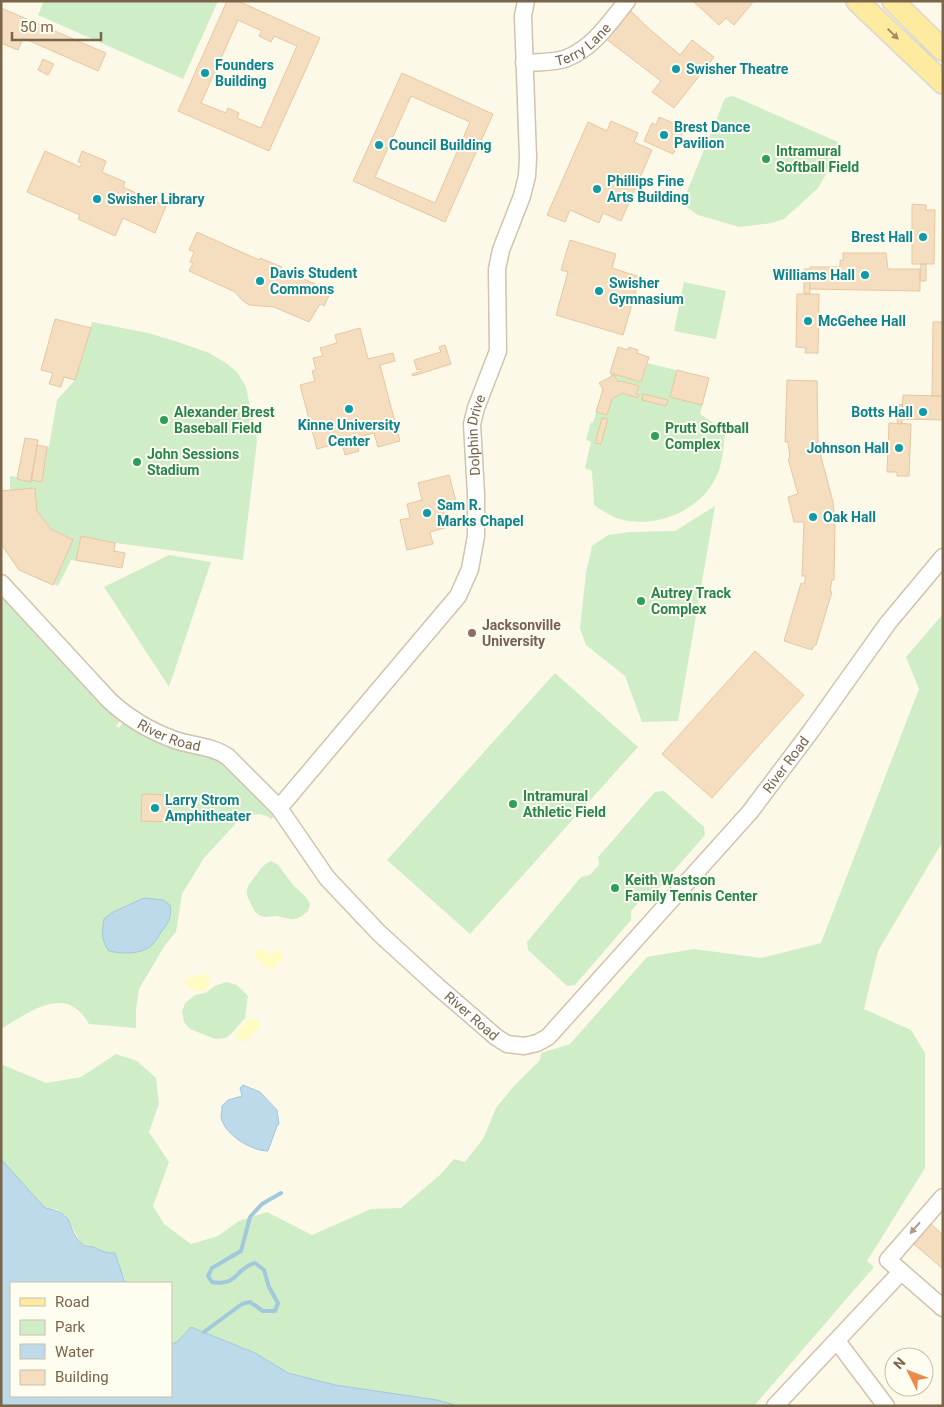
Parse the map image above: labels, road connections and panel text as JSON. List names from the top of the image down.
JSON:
{
  "streets": {
    "street": ["Terry Lane", "Dolphin Drive", "River Road"]
  },
  "crossings": [
    ["Terry Lane", "Dolphin Drive"],
    ["Dolphin Drive", "River Road"]
  ],
  "places": [
    "Swisher Theatre",
    "Founders Building",
    "Brest Dance Pavilion",
    "Council Building",
    "Intramural Softball Field",
    "Phillips Fine Arts Building",
    "Swisher Library",
    "Brest Hall",
    "Williams Hall",
    "Davis Student Commons",
    "Swisher Gymnasium",
    "McGehee Hall",
    "Kinne University Center",
    "Botts Hall",
    "Alexander Brest Baseball Field",
    "Prutt Softball Complex",
    "Johnson Hall",
    "John Sessions Stadium",
    "Sam R. Marks Chapel",
    "Oak Hall",
    "Autrey Track Complex",
    "Jacksonville University",
    "Intramural Athletic Field",
    "Larry Strom Amphitheater",
    "Keith Wastson Family Tennis Center"
  ],
  "legend": [
    "Road",
    "Park",
    "Water",
    "Building"
  ],
  "scale_bar": "50 m",
  "north": "top left"
}
